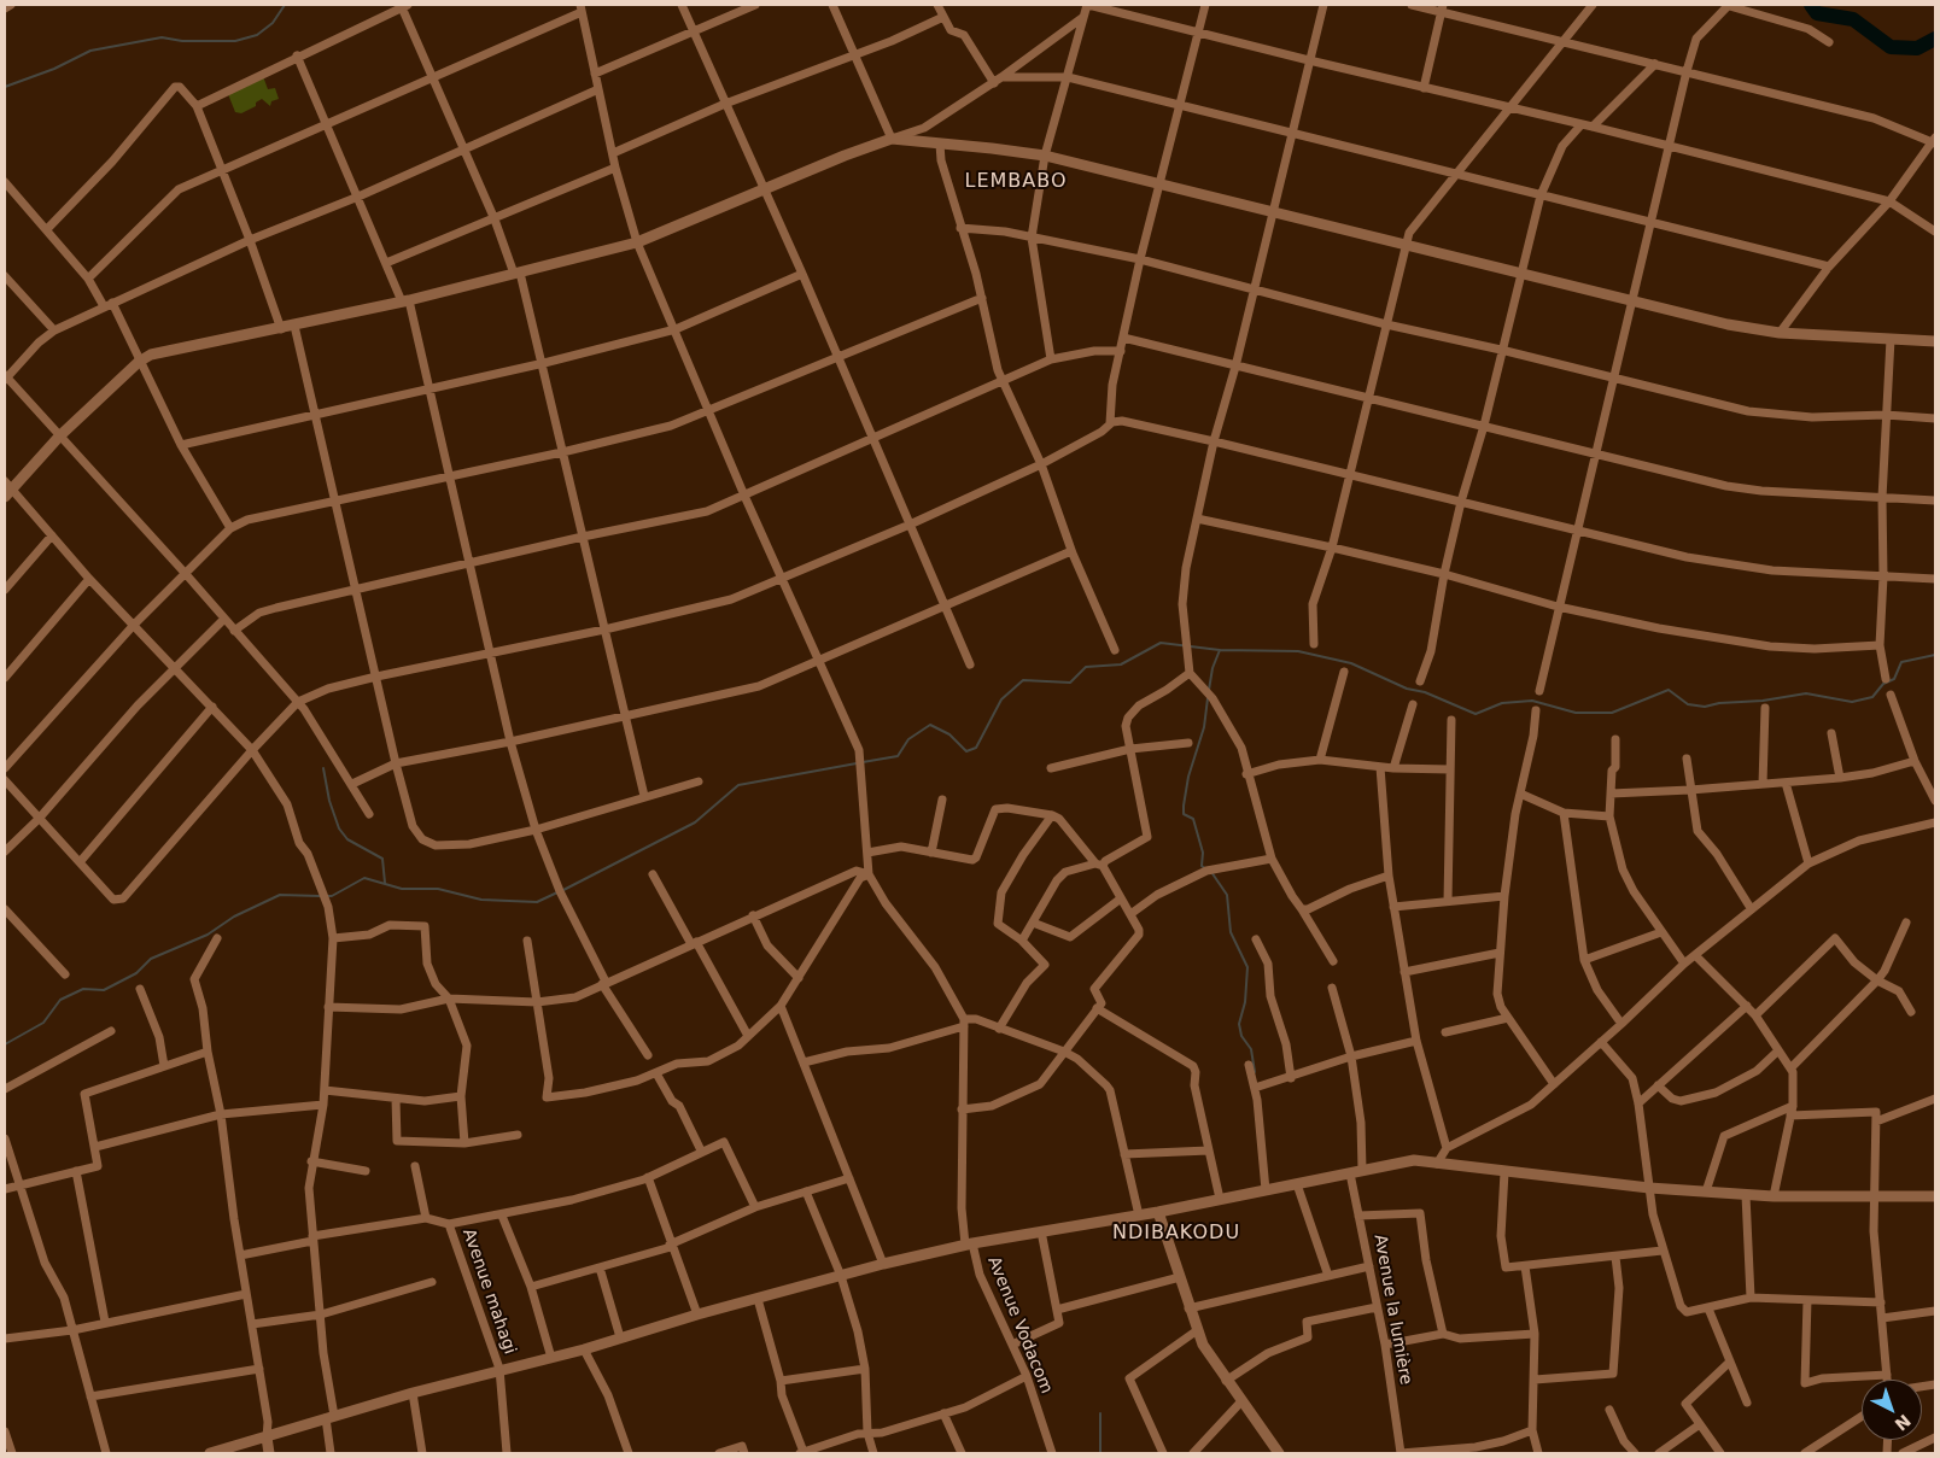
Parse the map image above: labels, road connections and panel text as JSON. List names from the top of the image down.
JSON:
{
  "streets": {
    "street": ["Avenue mahagi", "Avenue la lumière", "Avenue Vodacom"]
  },
  "districts": ["LEMBABO", "NDIBAKODU"],
  "north": "bottom right"
}
